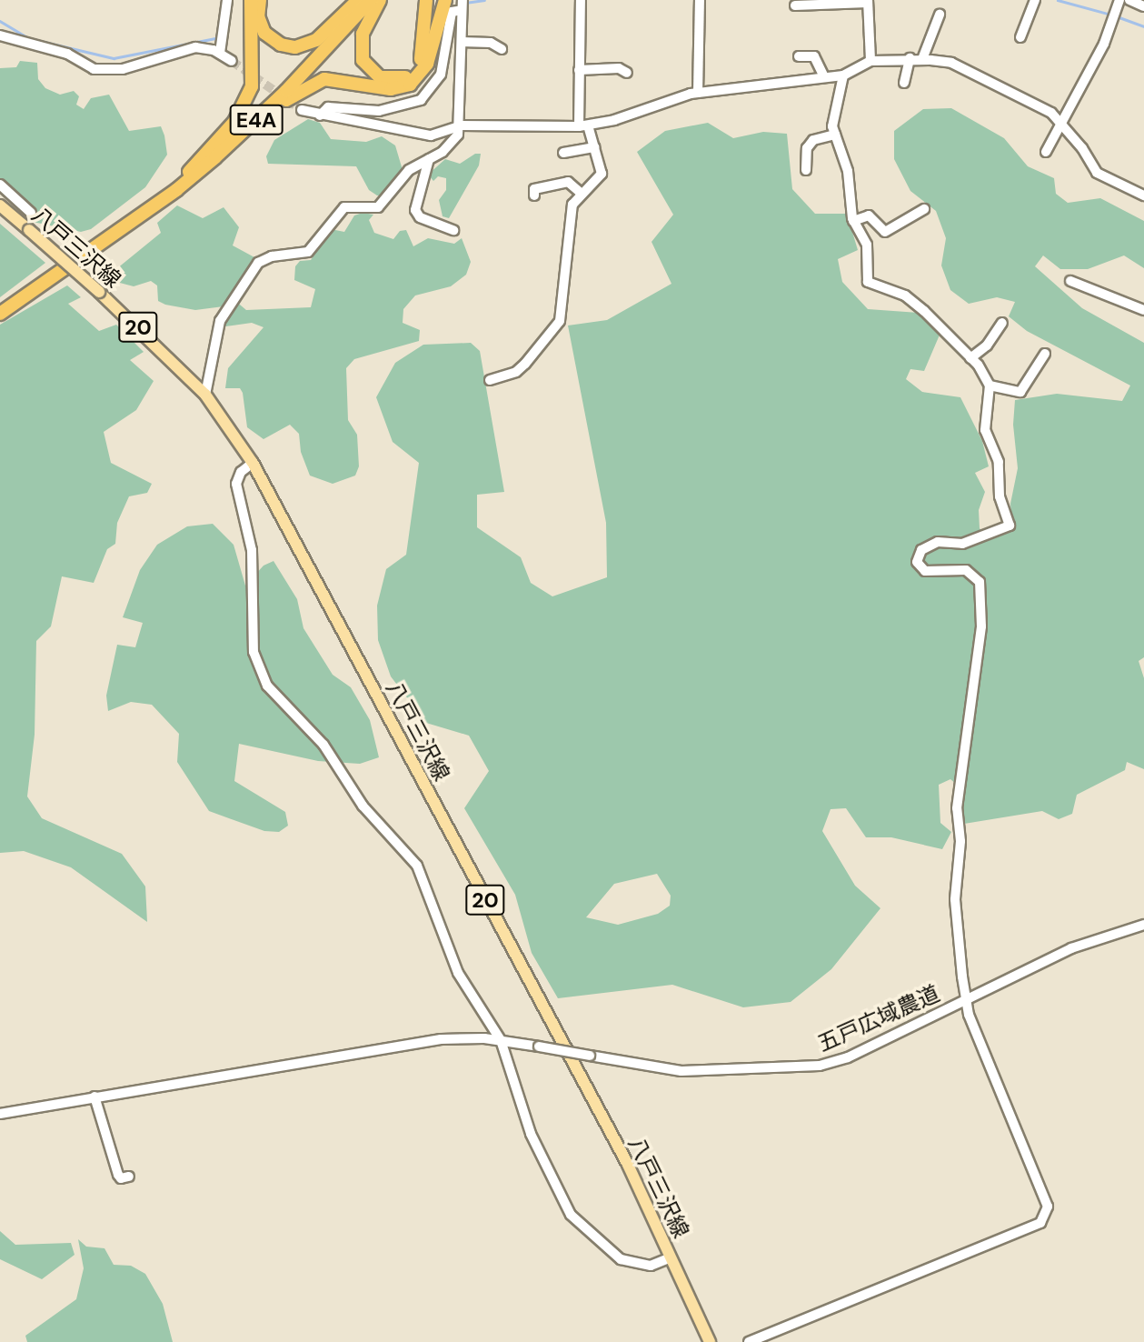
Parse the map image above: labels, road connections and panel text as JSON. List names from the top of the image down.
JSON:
{
  "streets": {
    "highway": ["E4A"],
    "main road": ["八戸三沢線", "20"],
    "street": ["五戸広域農道"]
  }
}
